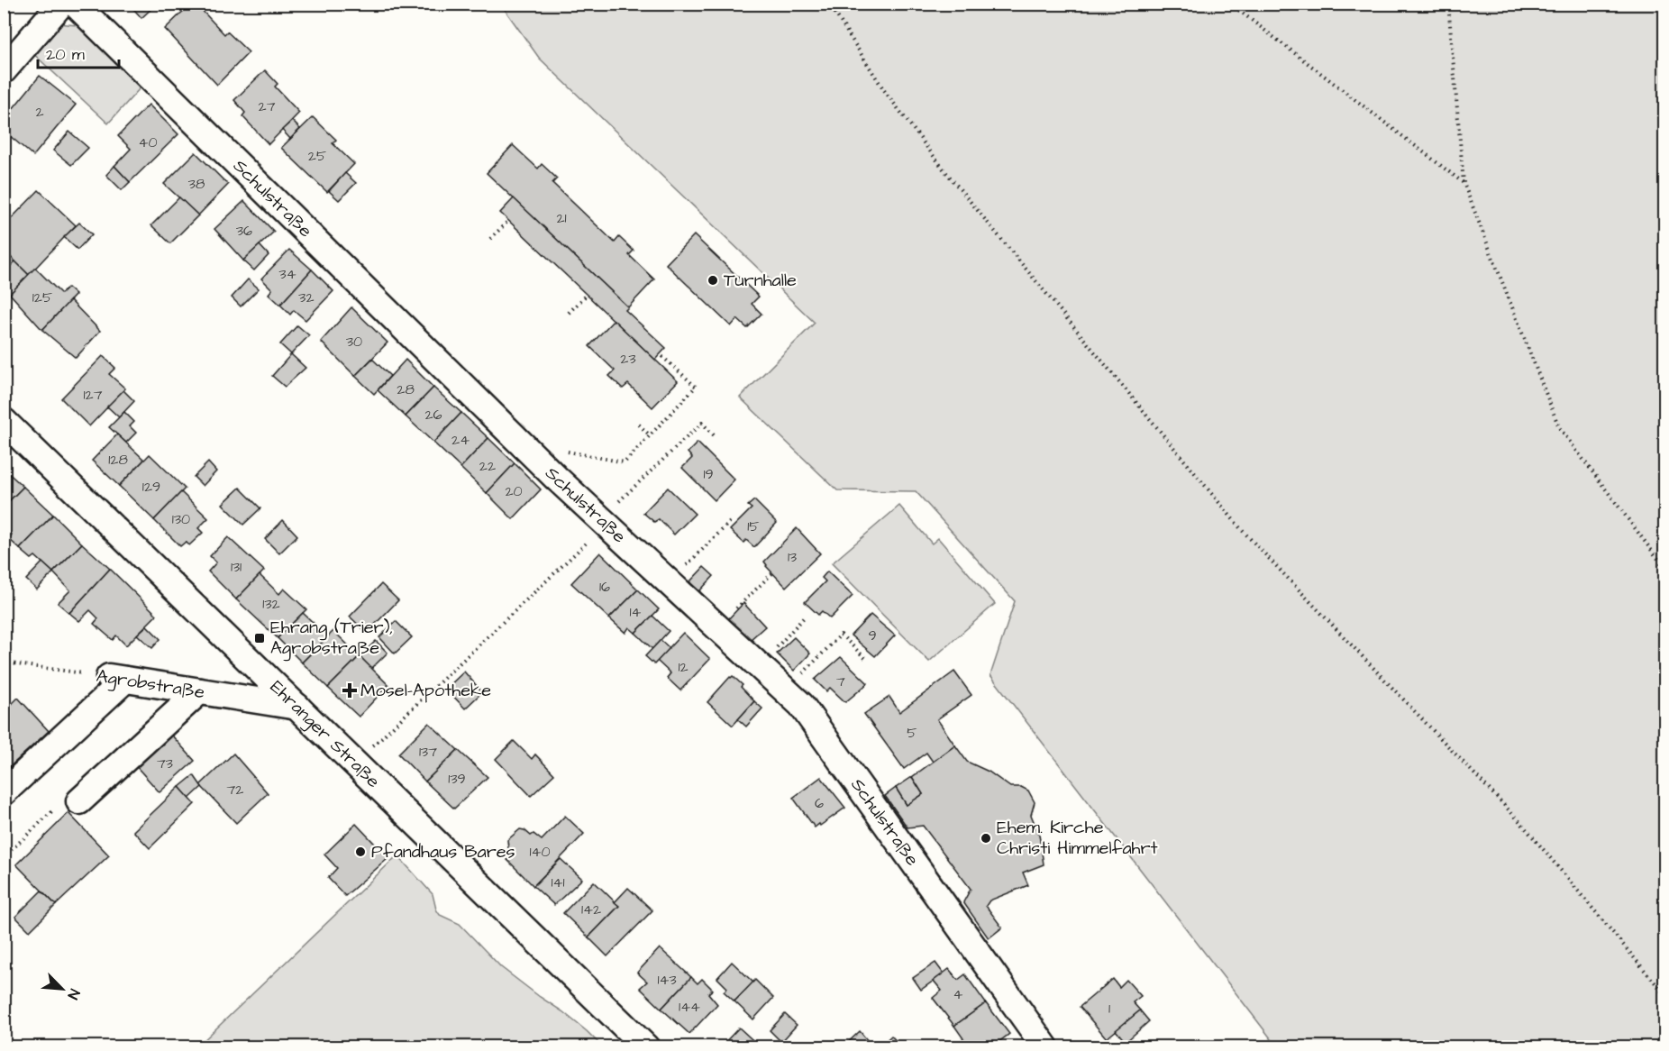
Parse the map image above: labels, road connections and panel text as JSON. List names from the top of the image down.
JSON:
{
  "streets": {
    "street": ["Schulstraße", "Agrobstraße", "Ehranger Straße"]
  },
  "crossings": [
    ["Agrobstraße", "Ehranger Straße"]
  ],
  "places": {
    "other": ["Turnhalle", "Ehem. Kirche Christi Himmelfahrt", "Pfandhaus Bares"],
    "transit": ["Ehrang (Trier), Agrobstraße"],
    "health": ["Mosel-Apotheke"]
  },
  "house_numbers": [
    "27",
    "2",
    "40",
    "25",
    "38",
    "21",
    "36",
    "34",
    "125",
    "32",
    "30",
    "23",
    "28",
    "127",
    "26",
    "24",
    "128",
    "22",
    "19",
    "129",
    "20",
    "130",
    "15",
    "13",
    "131",
    "16",
    "132",
    "14",
    "9",
    "12",
    "7",
    "5",
    "137",
    "73",
    "139",
    "72",
    "6",
    "140",
    "141",
    "142",
    "143",
    "4",
    "144",
    "1"
  ],
  "scale_bar": "20 m",
  "north": "bottom right"
}
